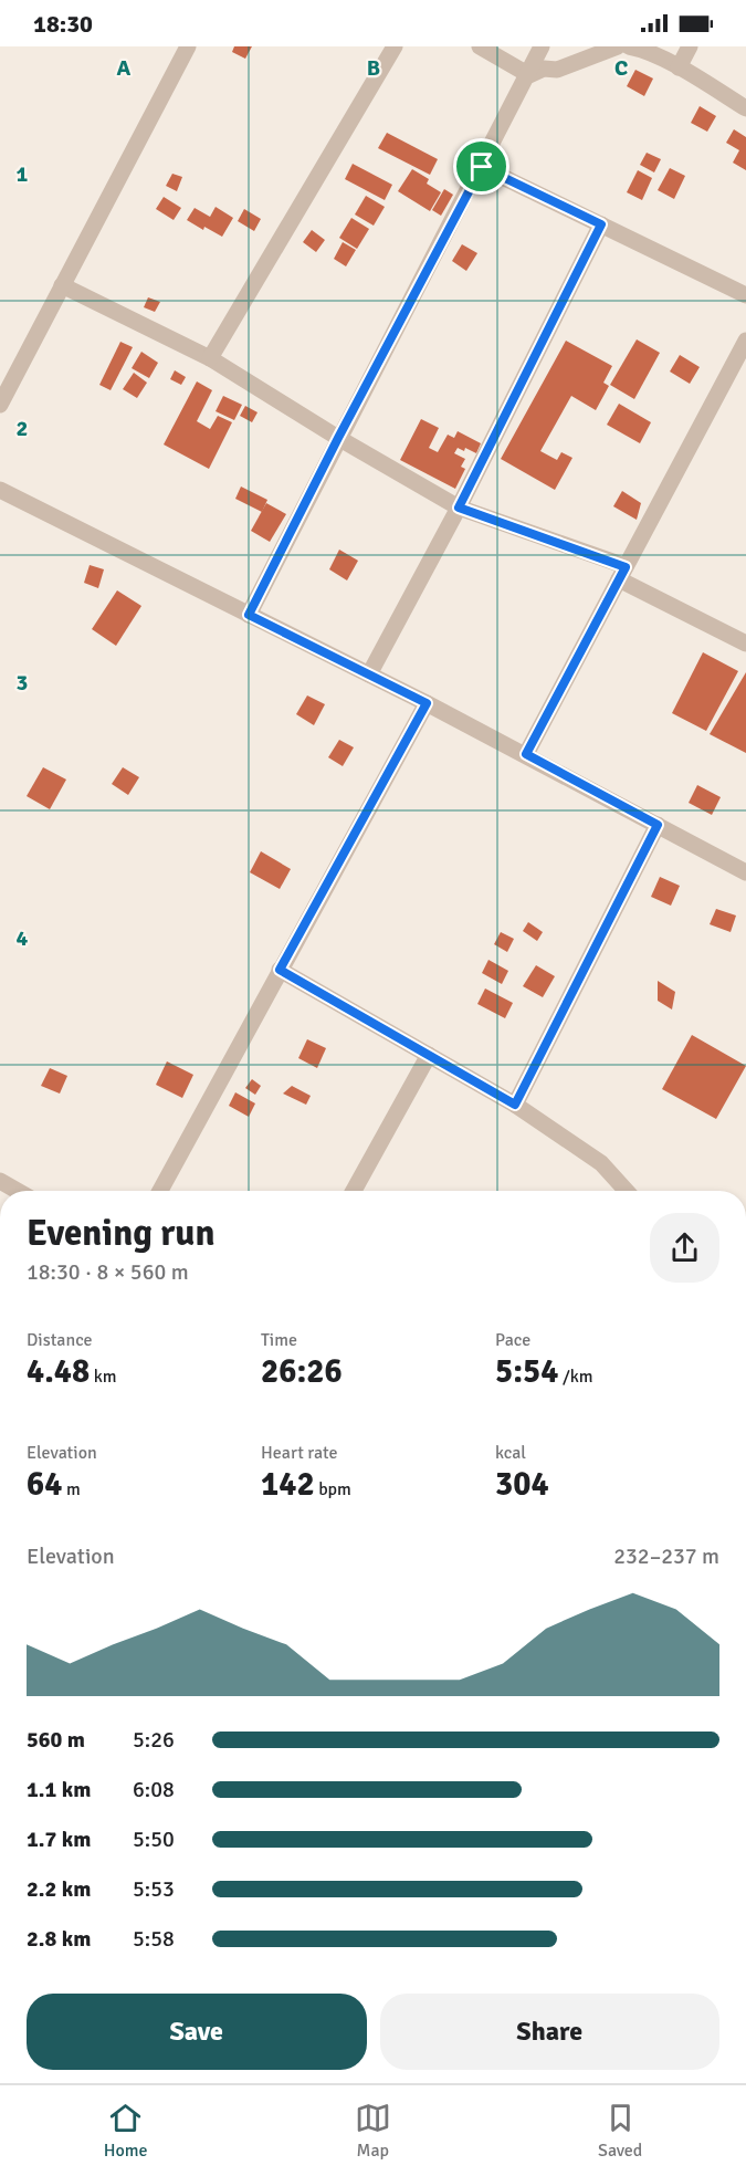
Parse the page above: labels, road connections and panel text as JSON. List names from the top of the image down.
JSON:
{
  "page": {
    "status": "18:30",
    "heading": ["Evening run", "18:30 · 8 × 560 m"],
    "stats": [
      ["Distance", "4.48 km"],
      ["Time", "26:26"],
      ["Pace", "5:54 /km"],
      ["Elevation", "64 m"],
      ["Heart rate", "142 bpm"],
      ["kcal", "304"]
    ],
    "chart": ["Elevation", "232–237 m"],
    "list": [
      {
        "name": "560 m",
        "note": "5:26"
      },
      {
        "name": "1.1 km",
        "note": "6:08"
      },
      {
        "name": "1.7 km",
        "note": "5:50"
      },
      {
        "name": "2.2 km",
        "note": "5:53"
      },
      {
        "name": "2.8 km",
        "note": "5:58"
      }
    ],
    "buttons": ["Save", "Share"],
    "tabs": ["Home", "Map", "Saved"]
  },
  "grid": {
    "columns": ["A", "B", "C"],
    "rows": [
      "1",
      "2",
      "3",
      "4"
    ]
  }
}
